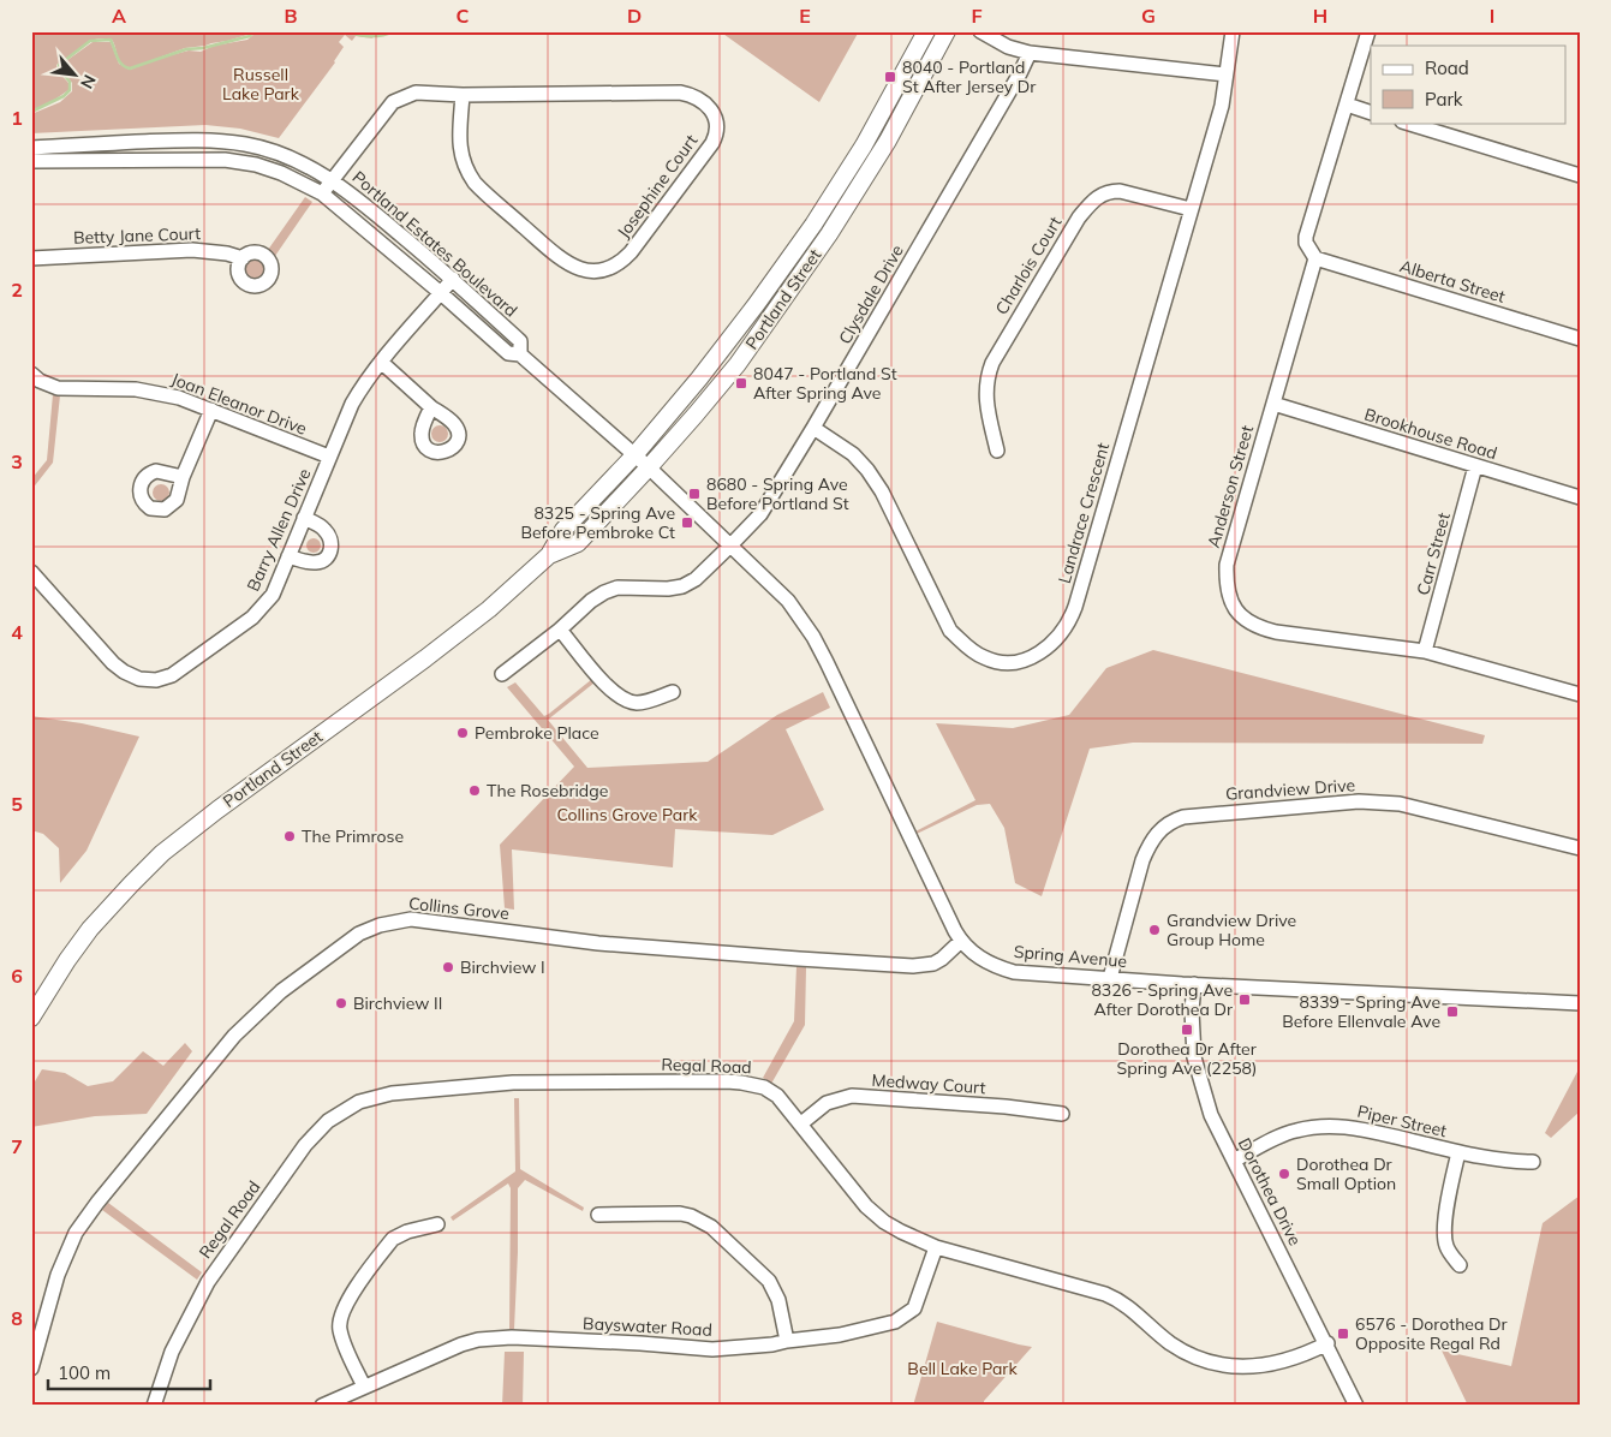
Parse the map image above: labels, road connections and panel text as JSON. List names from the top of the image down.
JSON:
{
  "streets": {
    "main road": ["Portland Street"],
    "street": [
      "Josephine Court",
      "Betty Jane Court",
      "Portland Estates Boulevard",
      "Charlois Court",
      "Alberta Street",
      "Clysdale Drive",
      "Joan Eleanor Drive",
      "Brookhouse Road",
      "Anderson Street",
      "Landrace Crescent",
      "Barry Allen Drive",
      "Carr Street",
      "Grandview Drive",
      "Collins Grove",
      "Spring Avenue",
      "Regal Road",
      "Medway Court",
      "Piper Street",
      "Dorothea Drive",
      "Bayswater Road"
    ]
  },
  "crossings": [
    ["Josephine Court", "Portland Estates Boulevard"],
    ["Portland Estates Boulevard", "Portland Street"],
    ["Portland Estates Boulevard", "Barry Allen Drive"],
    ["Portland Estates Boulevard", "Spring Avenue"],
    ["Charlois Court", "Landrace Crescent"],
    ["Alberta Street", "Anderson Street"],
    ["Clysdale Drive", "Landrace Crescent"],
    ["Clysdale Drive", "Spring Avenue"],
    ["Portland Street", "Spring Avenue"],
    ["Joan Eleanor Drive", "Barry Allen Drive"],
    ["Brookhouse Road", "Anderson Street"],
    ["Brookhouse Road", "Carr Street"],
    ["Anderson Street", "Carr Street"],
    ["Grandview Drive", "Spring Avenue"],
    ["Collins Grove", "Spring Avenue"],
    ["Spring Avenue", "Dorothea Drive"],
    ["Regal Road", "Medway Court"],
    ["Regal Road", "Dorothea Drive"],
    ["Regal Road", "Bayswater Road"],
    ["Piper Street", "Dorothea Drive"]
  ],
  "parks": ["Russell Lake Park", "Collins Grove Park", "Bell Lake Park"],
  "places": {
    "transit": [
      "8040 - Portland St After Jersey Dr",
      "8047 - Portland St After Spring Ave",
      "8680 - Spring Ave Before Portland St",
      "8325 - Spring Ave Before Pembroke Ct",
      "8326 - Spring Ave After Dorothea Dr",
      "8339 - Spring Ave Before Ellenvale Ave",
      "Dorothea Dr After Spring Ave (2258)",
      "6576 - Dorothea Dr Opposite Regal Rd"
    ],
    "other": [
      "Pembroke Place",
      "The Rosebridge",
      "The Primrose",
      "Grandview Drive Group Home",
      "Birchview I",
      "Birchview II",
      "Dorothea Dr Small Option"
    ]
  },
  "legend": ["Road", "Park"],
  "scale_bar": "100 m",
  "north": "bottom right",
  "grid": {
    "columns": [
      "A",
      "B",
      "C",
      "D",
      "E",
      "F",
      "G",
      "H",
      "I"
    ],
    "rows": [
      "1",
      "2",
      "3",
      "4",
      "5",
      "6",
      "7",
      "8"
    ]
  }
}
